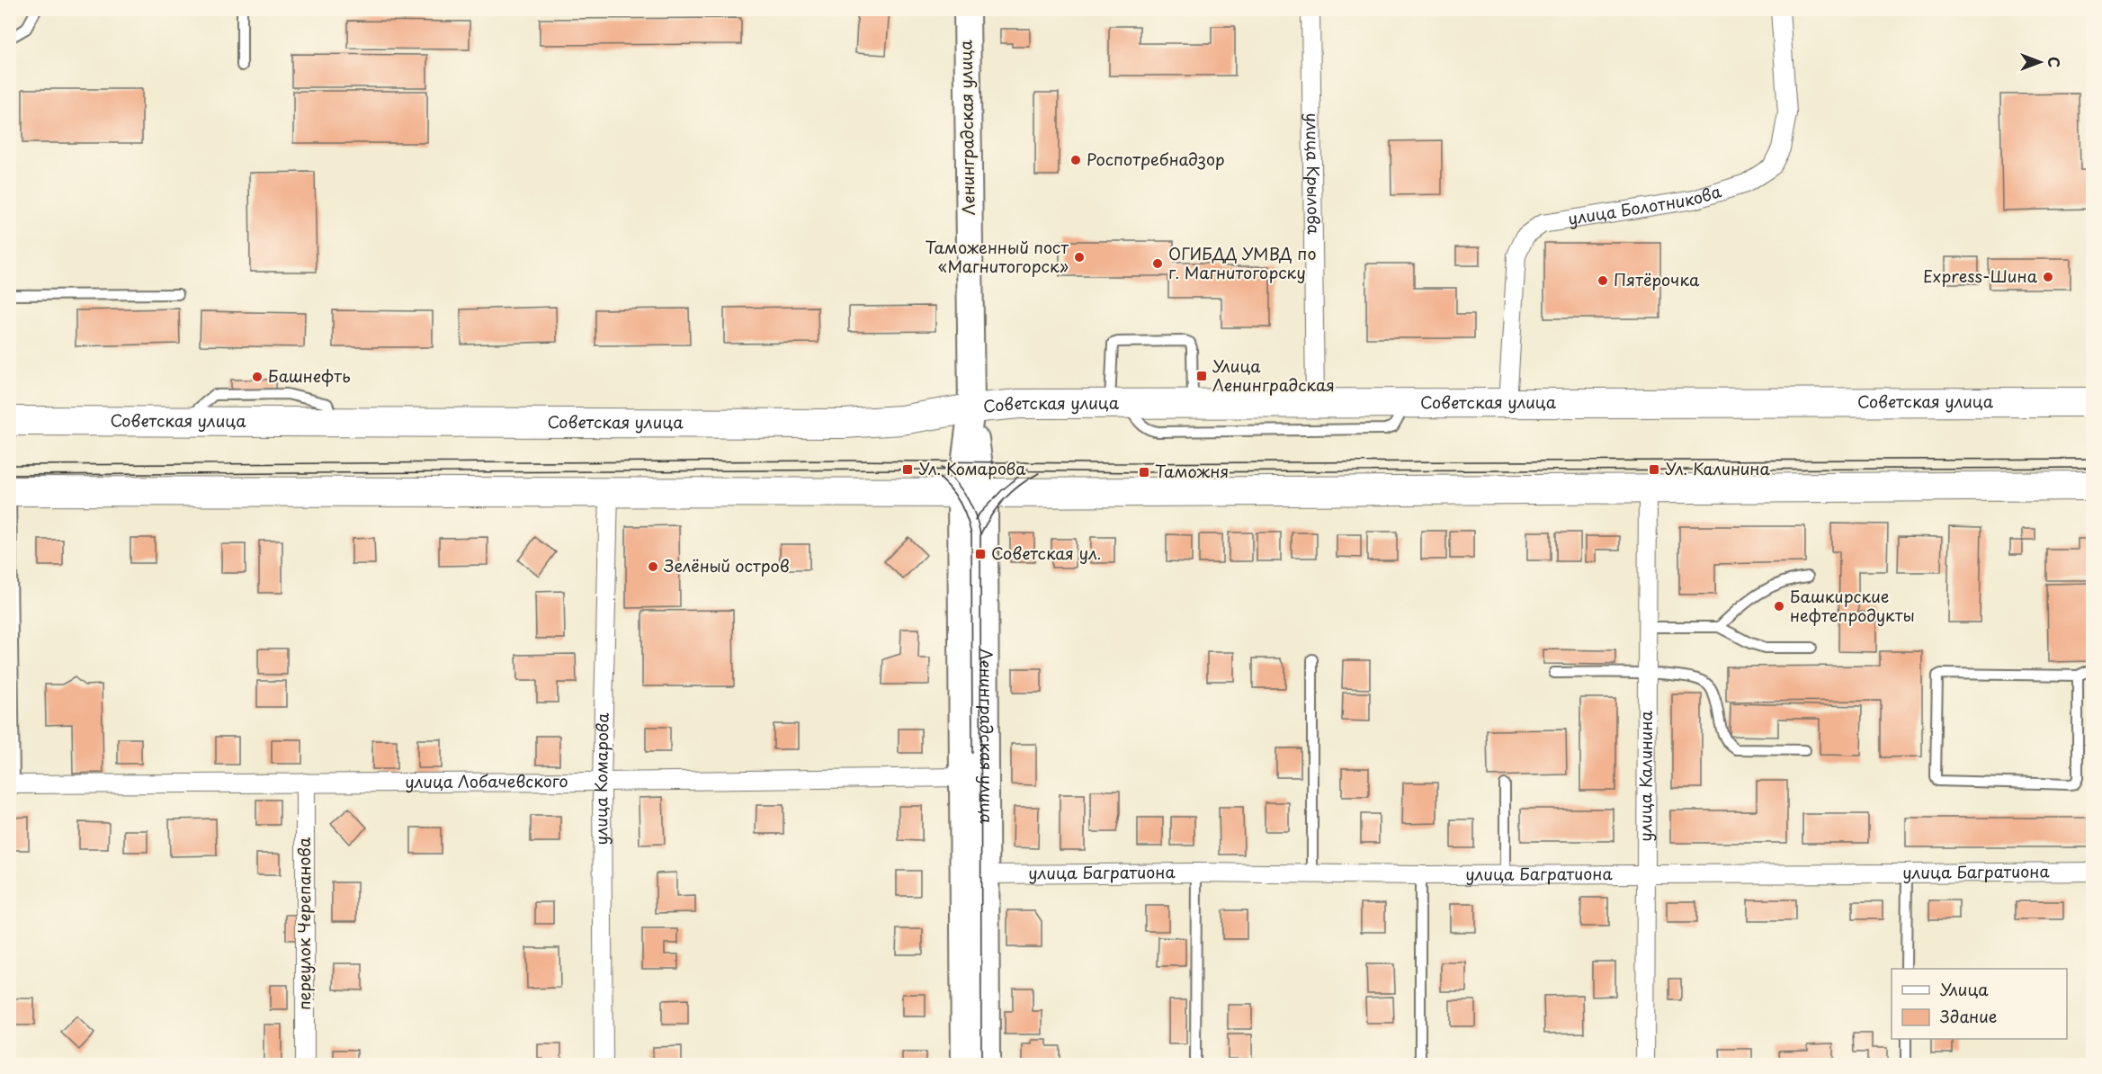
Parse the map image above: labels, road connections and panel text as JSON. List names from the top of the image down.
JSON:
{
  "streets": {
    "main road": ["Ленинградская улица", "Советская улица"],
    "street": [
      "улица Крылова",
      "улица Болотникова",
      "улица Калинина",
      "улица Комарова",
      "улица Лобачевского",
      "улица Багратиона",
      "переулок Черепанова"
    ]
  },
  "crossings": [
    ["Ленинградская улица", "Советская улица"],
    ["Ленинградская улица", "улица Лобачевского"],
    ["Ленинградская улица", "улица Багратиона"],
    ["улица Крылова", "Советская улица"],
    ["улица Болотникова", "Советская улица"],
    ["улица Калинина", "улица Багратиона"],
    ["улица Комарова", "улица Лобачевского"],
    ["улица Лобачевского", "переулок Черепанова"]
  ],
  "places": {
    "other": [
      "Роспотребнадзор",
      "Таможенный пост «Магнитогорск»",
      "ОГИБДД УМВД по г. Магнитогорску",
      "Express-Шина",
      "Пятёрочка",
      "Башнефть",
      "Зелёный остров",
      "Башкирские нефтепродукты"
    ],
    "transit": [
      "Улица Ленинградская",
      "Ул. Комарова",
      "Ул. Калинина",
      "Таможня",
      "Советская ул."
    ]
  },
  "legend": ["Улица", "Здание"],
  "north": "right"
}
